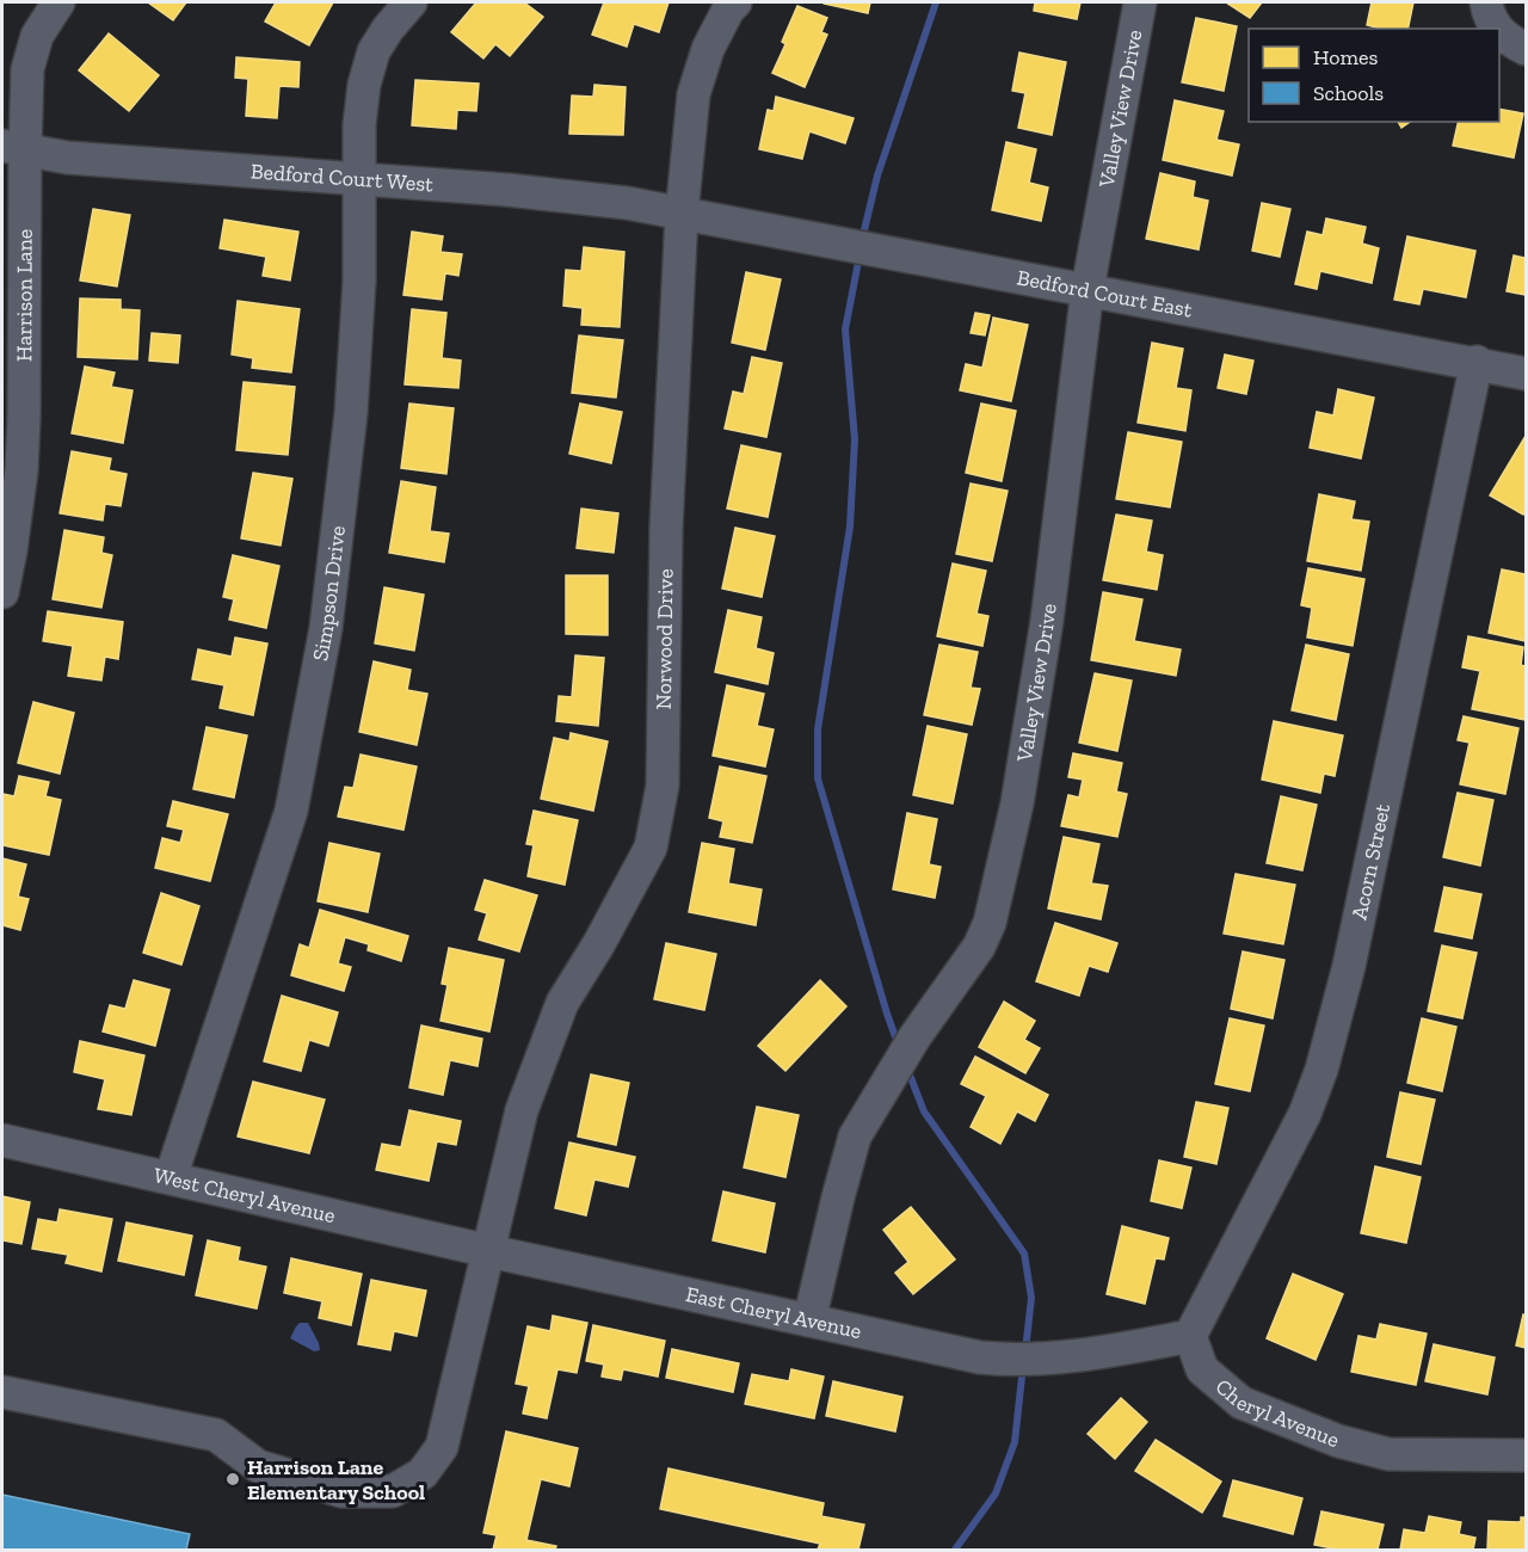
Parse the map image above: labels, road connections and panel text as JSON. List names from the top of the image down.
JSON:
{
  "streets": {
    "street": [
      "Valley View Drive",
      "Bedford Court West",
      "Bedford Court East",
      "Harrison Lane",
      "Simpson Drive",
      "Norwood Drive",
      "Acorn Street",
      "West Cheryl Avenue",
      "East Cheryl Avenue",
      "Cheryl Avenue"
    ]
  },
  "crossings": [
    ["Valley View Drive", "Bedford Court East"],
    ["Valley View Drive", "East Cheryl Avenue"],
    ["Bedford Court West", "Bedford Court East"],
    ["Bedford Court West", "Harrison Lane"],
    ["Bedford Court West", "Simpson Drive"],
    ["Bedford Court West", "Norwood Drive"],
    ["Bedford Court East", "Norwood Drive"],
    ["Bedford Court East", "Acorn Street"],
    ["Simpson Drive", "West Cheryl Avenue"],
    ["Norwood Drive", "West Cheryl Avenue"],
    ["Norwood Drive", "East Cheryl Avenue"],
    ["Acorn Street", "East Cheryl Avenue"],
    ["Acorn Street", "Cheryl Avenue"],
    ["West Cheryl Avenue", "East Cheryl Avenue"],
    ["East Cheryl Avenue", "Cheryl Avenue"]
  ],
  "places": ["Harrison Lane Elementary School"],
  "legend": ["Homes", "Schools"]
}
